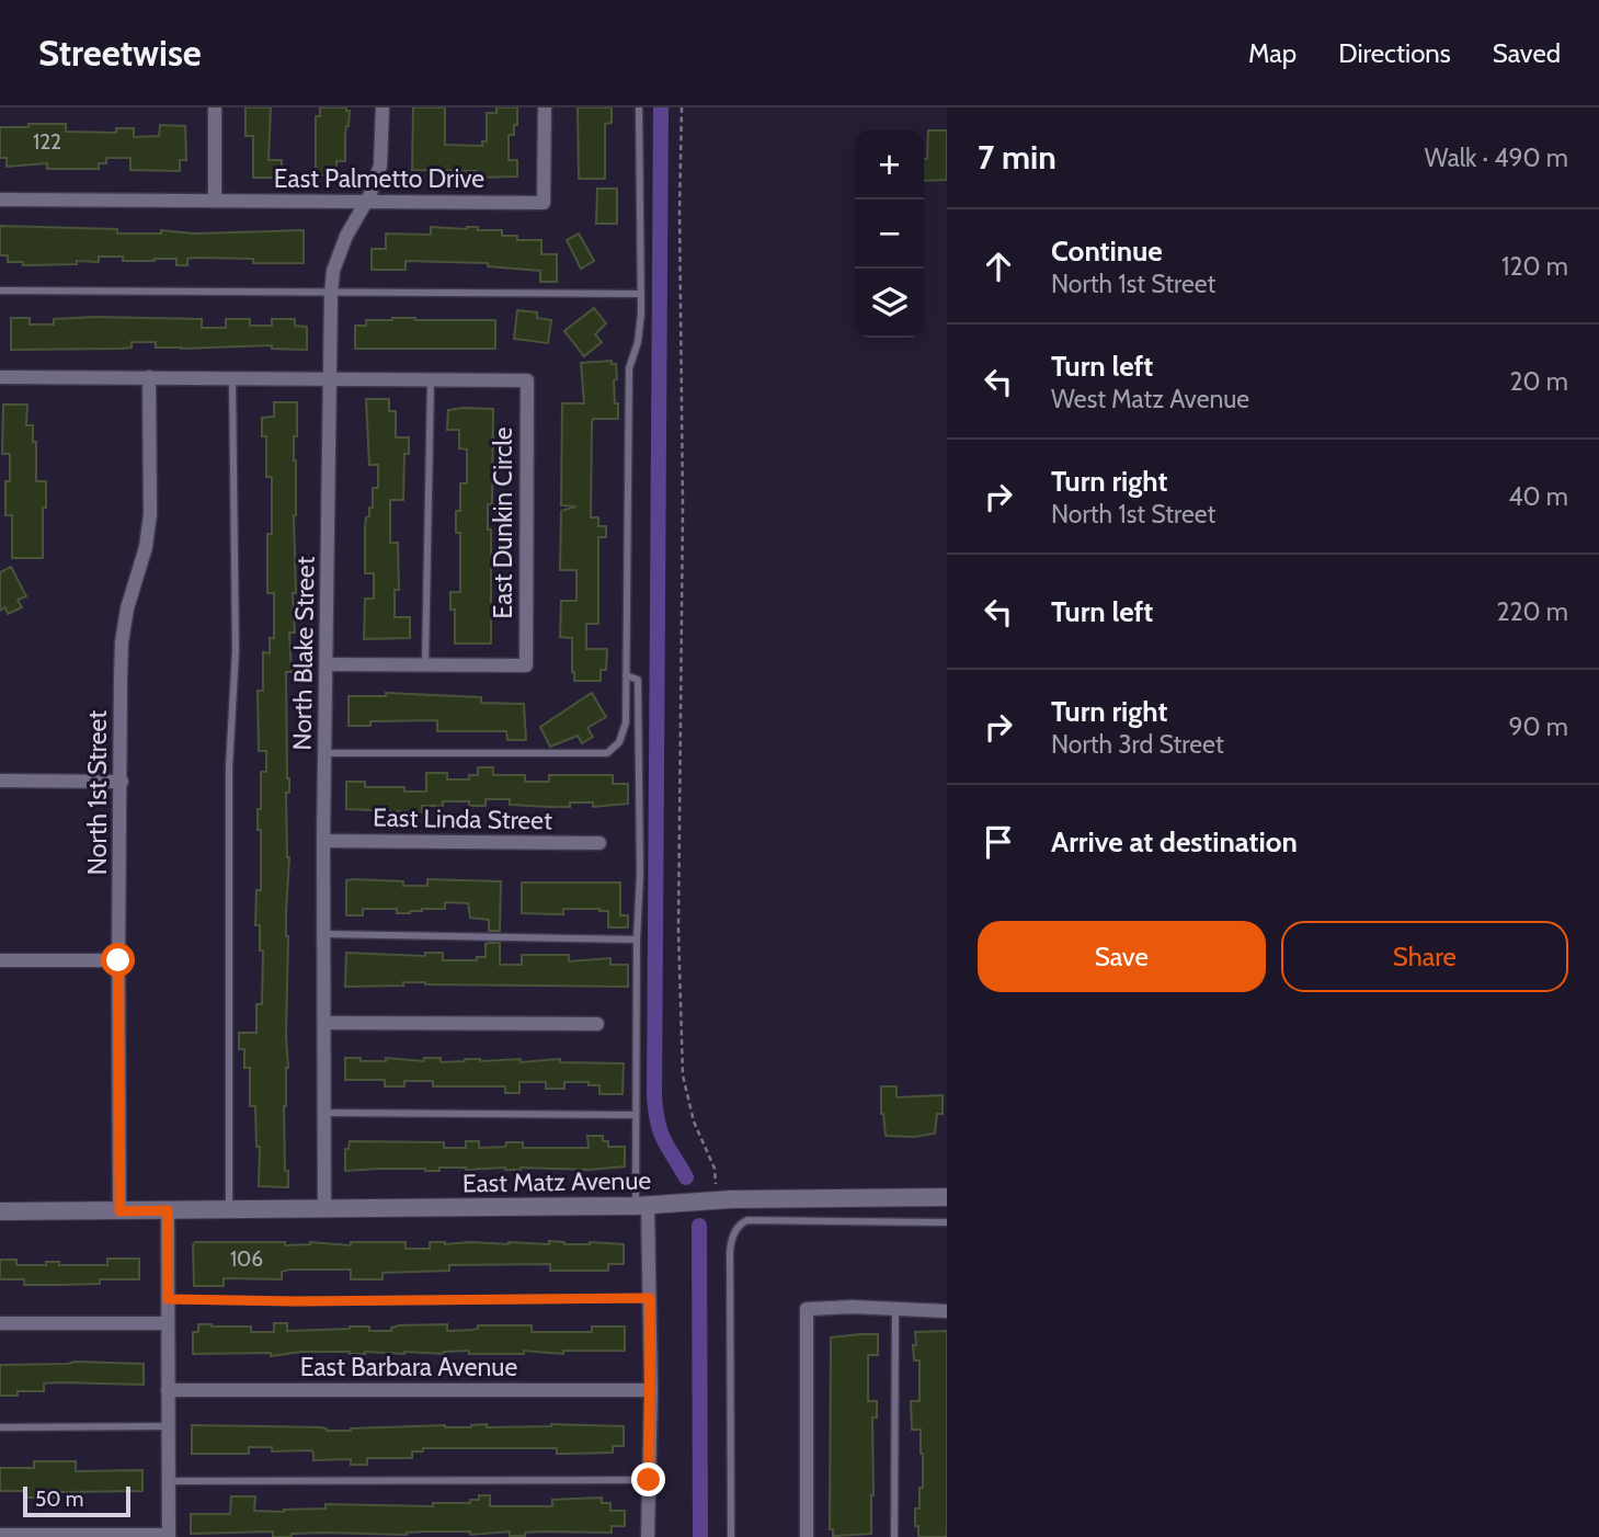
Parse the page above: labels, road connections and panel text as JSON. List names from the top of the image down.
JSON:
{
  "streets": {
    "street": [
      "East Palmetto Drive",
      "East Dunkin Circle",
      "North Blake Street",
      "North 1st Street",
      "East Linda Street",
      "East Matz Avenue",
      "East Barbara Avenue"
    ]
  },
  "crossings": [
    ["East Palmetto Drive", "North Blake Street"],
    ["East Dunkin Circle", "North Blake Street"],
    ["East Dunkin Circle", "North 1st Street"],
    ["North Blake Street", "East Linda Street"],
    ["North Blake Street", "East Matz Avenue"],
    ["North 1st Street", "East Matz Avenue"]
  ],
  "house_numbers": ["122", "106"],
  "scale_bar": "50 m",
  "page": {
    "header": "Streetwise",
    "nav": ["Map", "Directions", "Saved"],
    "heading": ["7 min", "Walk · 490 m"],
    "map_buttons": ["+", "−"],
    "list": [
      ["Continue", "North 1st Street", "120 m"],
      ["Turn left", "West Matz Avenue", "20 m"],
      ["Turn right", "North 1st Street", "40 m"],
      ["Turn left", "220 m"],
      ["Turn right", "North 3rd Street", "90 m"],
      "Arrive at destination"
    ],
    "buttons": ["Save", "Share"],
    "scale": "50 m"
  }
}
